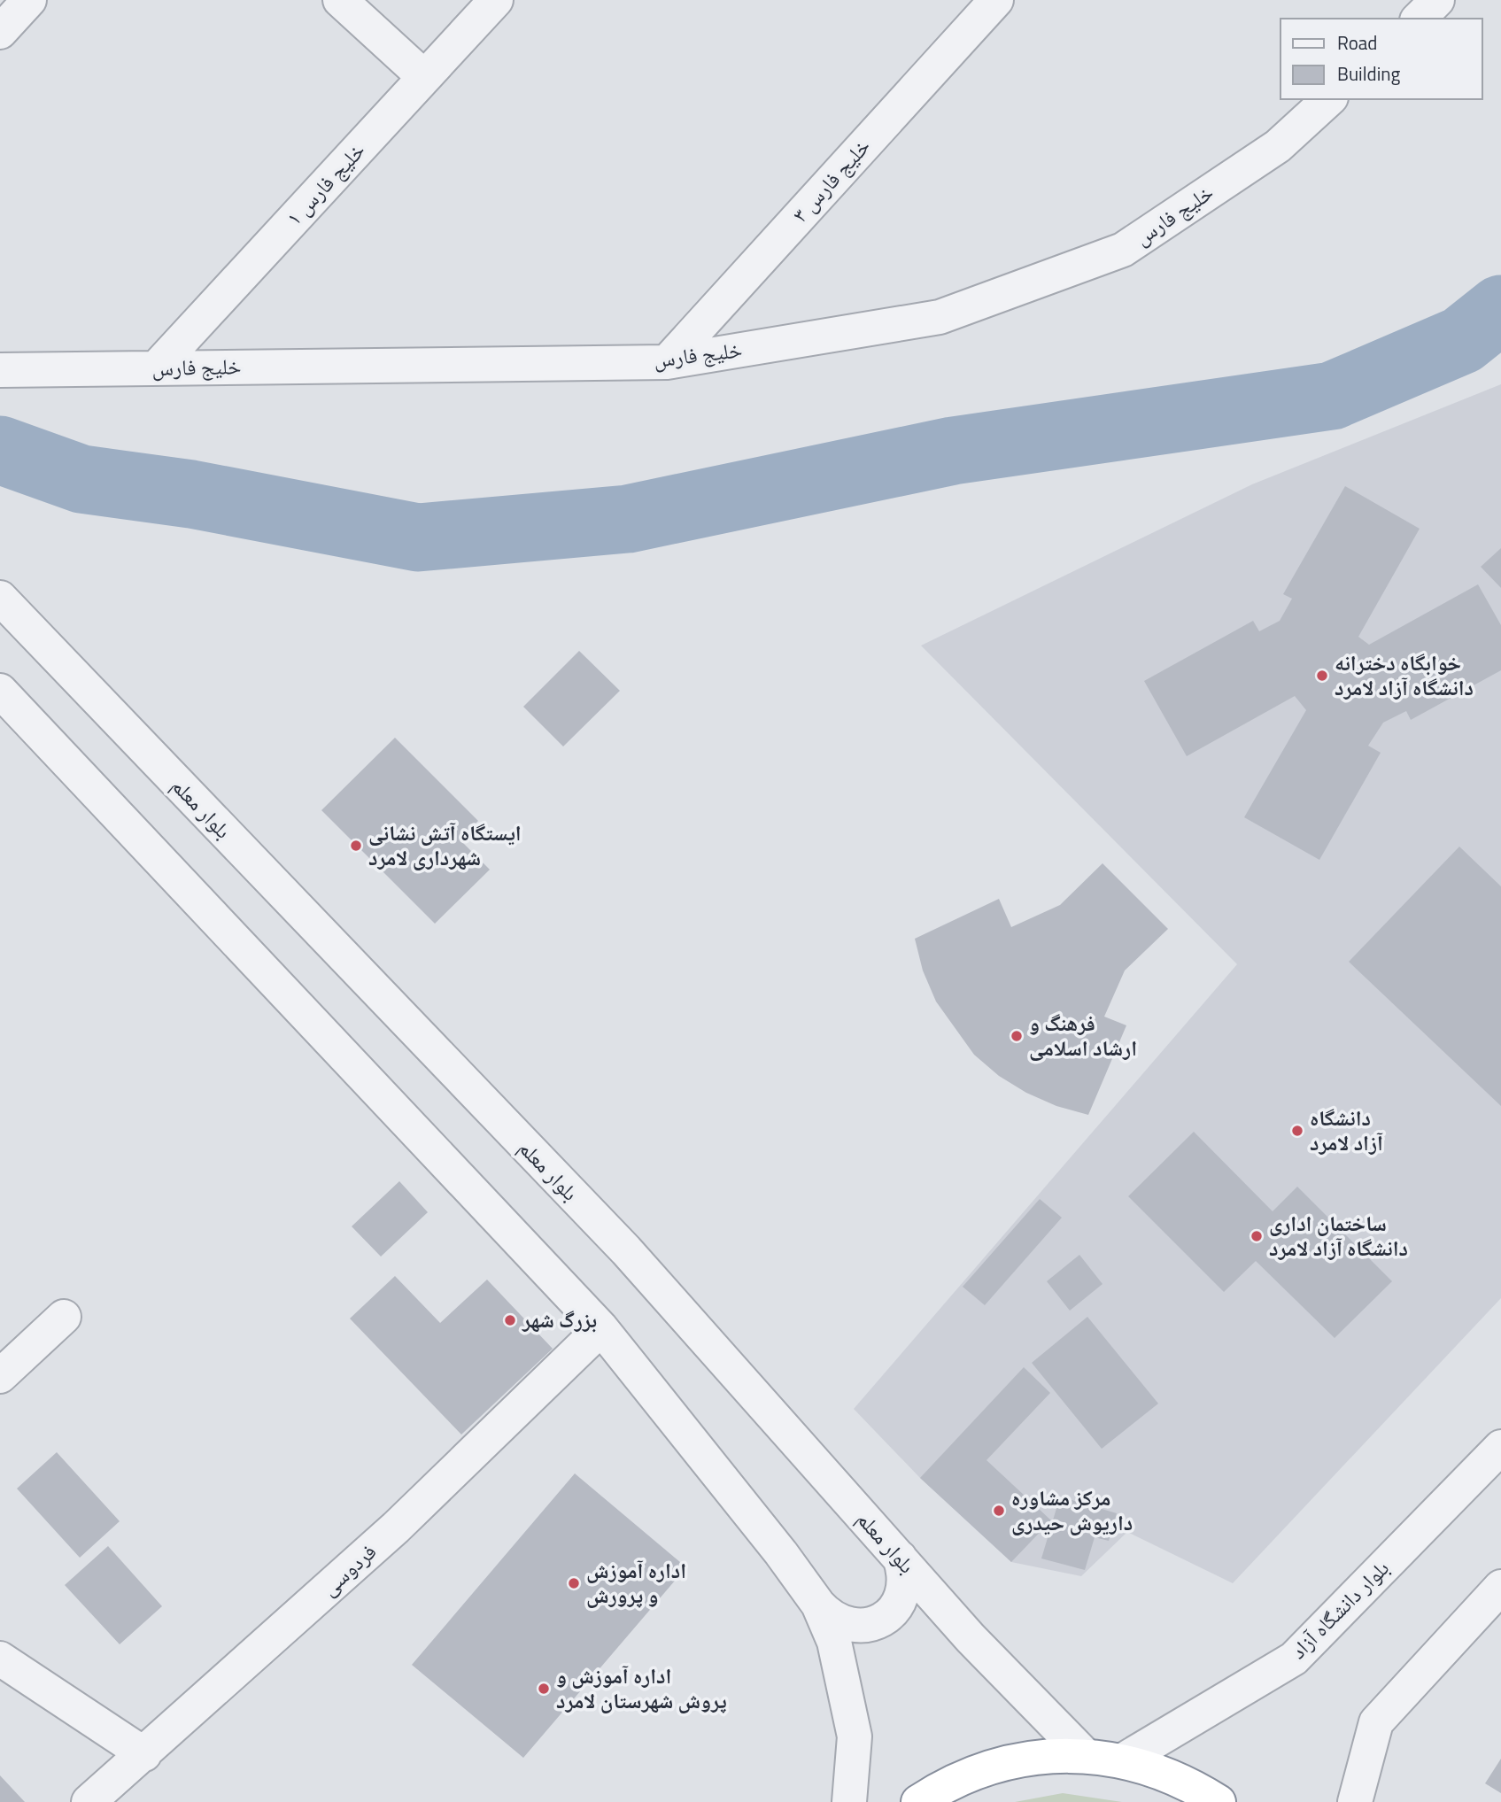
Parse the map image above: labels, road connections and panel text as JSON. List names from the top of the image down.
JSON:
{
  "streets": {
    "street": [
      "خلیج فارس ۳",
      "خلیج فارس ۱",
      "خلیج فارس",
      "بلوار معلم",
      "فردوسی",
      "بلوار دانشگاه آزاد"
    ]
  },
  "crossings": [
    ["خلیج فارس ۳", "خلیج فارس"],
    ["خلیج فارس ۱", "خلیج فارس"]
  ],
  "places": [
    "خوابگاه دخترانه دانشگاه آزاد لامرد",
    "ایستگاه آتش نشانی شهرداری لامرد",
    "فرهنگ و ارشاد اسلامی",
    "دانشگاه آزاد لامرد",
    "ساختمان اداری دانشگاه آزاد لامرد",
    "بزرگ شهر",
    "مرکز مشاوره داریوش حیدری",
    "اداره آموزش و پرورش",
    "اداره آموزش و پروش شهرستان لامرد"
  ],
  "legend": ["Road", "Building"]
}
